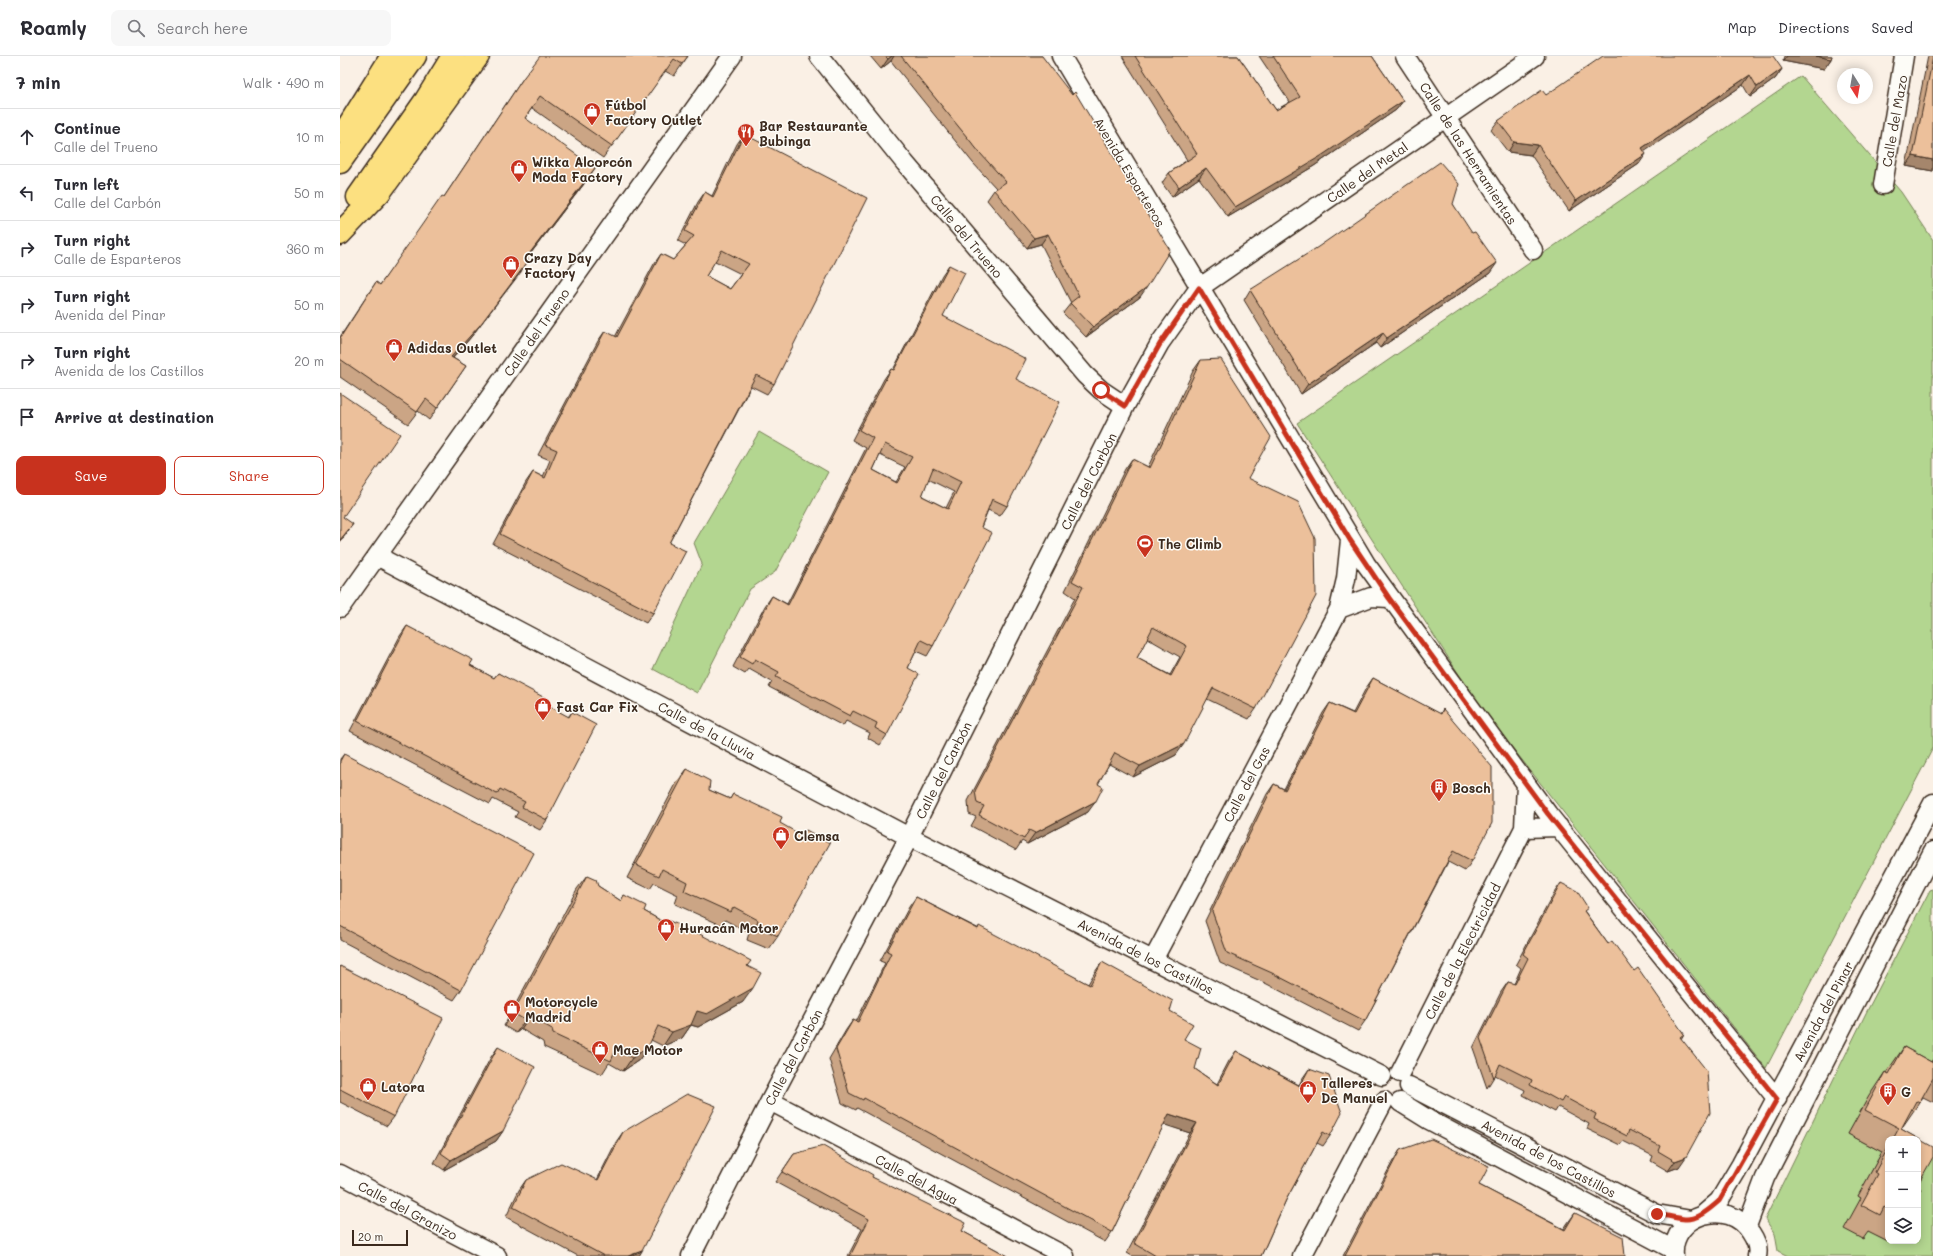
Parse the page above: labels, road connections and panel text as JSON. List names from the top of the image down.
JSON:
{
  "streets": {
    "street": [
      "Calle del Mazo",
      "Calle de las Herramientas",
      "Avenida Esparteros",
      "Calle del Metal",
      "Calle del Trueno",
      "Calle del Carbón",
      "Calle de la Lluvia",
      "Calle del Gas",
      "Calle de la Electricidad",
      "Avenida de los Castillos",
      "Avenida del Pinar",
      "Calle del Agua",
      "Calle del Granizo"
    ]
  },
  "crossings": [
    ["Calle de las Herramientas", "Calle del Metal"],
    ["Avenida Esparteros", "Calle del Metal"],
    ["Avenida Esparteros", "Calle del Carbón"],
    ["Avenida Esparteros", "Calle del Gas"],
    ["Avenida Esparteros", "Calle de la Electricidad"],
    ["Avenida Esparteros", "Avenida del Pinar"],
    ["Calle del Metal", "Calle del Carbón"],
    ["Calle del Trueno", "Calle del Carbón"],
    ["Calle del Trueno", "Calle de la Lluvia"],
    ["Calle del Carbón", "Calle de la Lluvia"],
    ["Calle del Carbón", "Avenida de los Castillos"],
    ["Calle del Carbón", "Calle del Agua"],
    ["Calle de la Lluvia", "Avenida de los Castillos"],
    ["Calle del Gas", "Avenida de los Castillos"],
    ["Calle de la Electricidad", "Avenida de los Castillos"],
    ["Avenida de los Castillos", "Avenida del Pinar"]
  ],
  "places": {
    "shop": [
      "Fútbol Factory Outlet",
      "Wikka Alcorcón Moda Factory",
      "Crazy Day Factory",
      "Adidas Outlet",
      "Fast Car Fix",
      "Clemsa",
      "Huracán Motor",
      "Motorcycle Madrid",
      "Mae Motor",
      "Latora",
      "Talleres De Manuel"
    ],
    "restaurant": ["Bar Restaurante Bubinga"],
    "sports": ["The Climb"],
    "building": ["Bosch", "G"]
  },
  "scale_bar": "20 m",
  "north": "bottom",
  "page": {
    "header": "Roamly",
    "search": "Search here",
    "nav": ["Map", "Directions", "Saved"],
    "heading": ["7 min", "Walk · 490 m"],
    "list": [
      ["Continue", "Calle del Trueno", "10 m"],
      ["Turn left", "Calle del Carbón", "50 m"],
      ["Turn right", "Calle de Esparteros", "360 m"],
      ["Turn right", "Avenida del Pinar", "50 m"],
      ["Turn right", "Avenida de los Castillos", "20 m"],
      "Arrive at destination"
    ],
    "buttons": ["Save", "Share"],
    "map_buttons": ["+", "−"],
    "scale": "20 m"
  }
}
